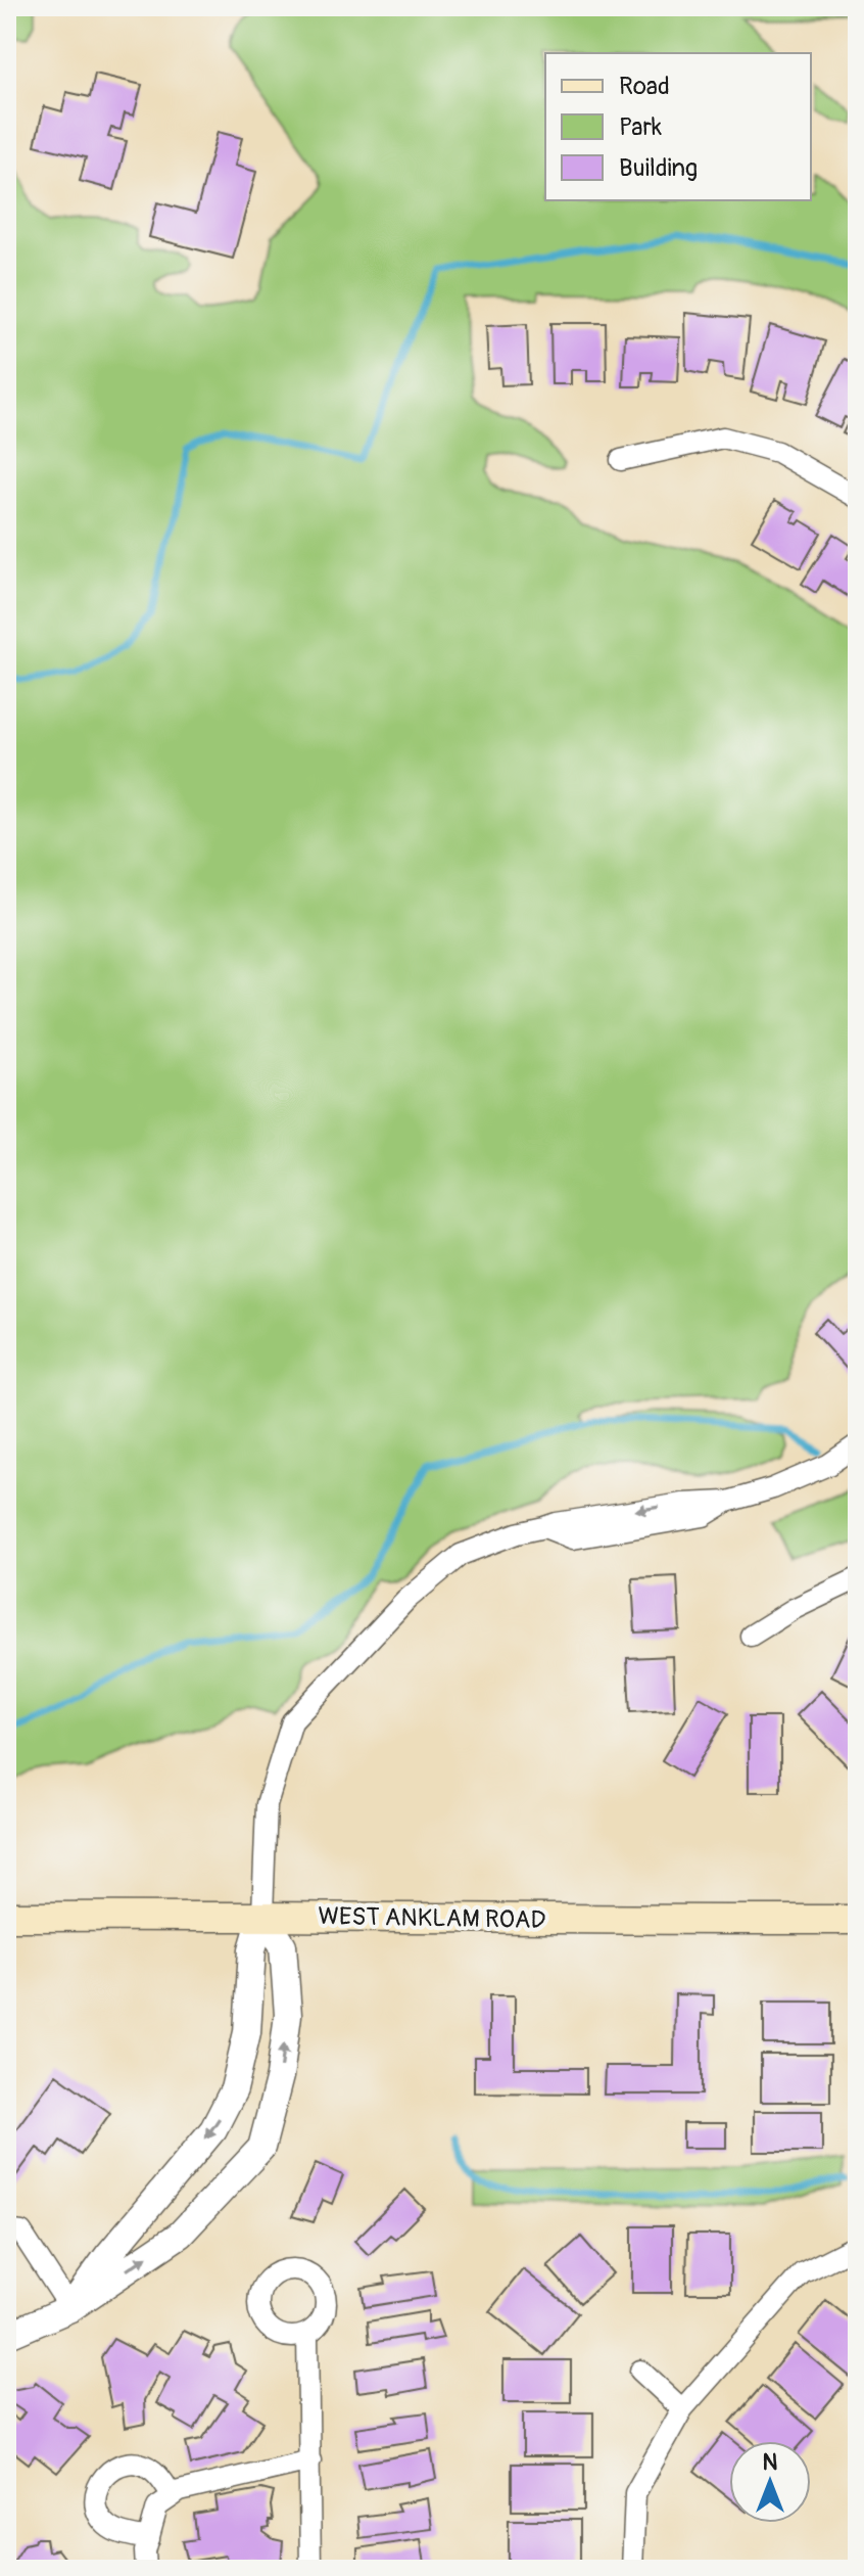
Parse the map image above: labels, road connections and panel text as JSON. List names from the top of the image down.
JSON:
{
  "streets": {
    "main road": ["WEST ANKLAM ROAD"]
  },
  "legend": ["Road", "Park", "Building"],
  "north": "top"
}
